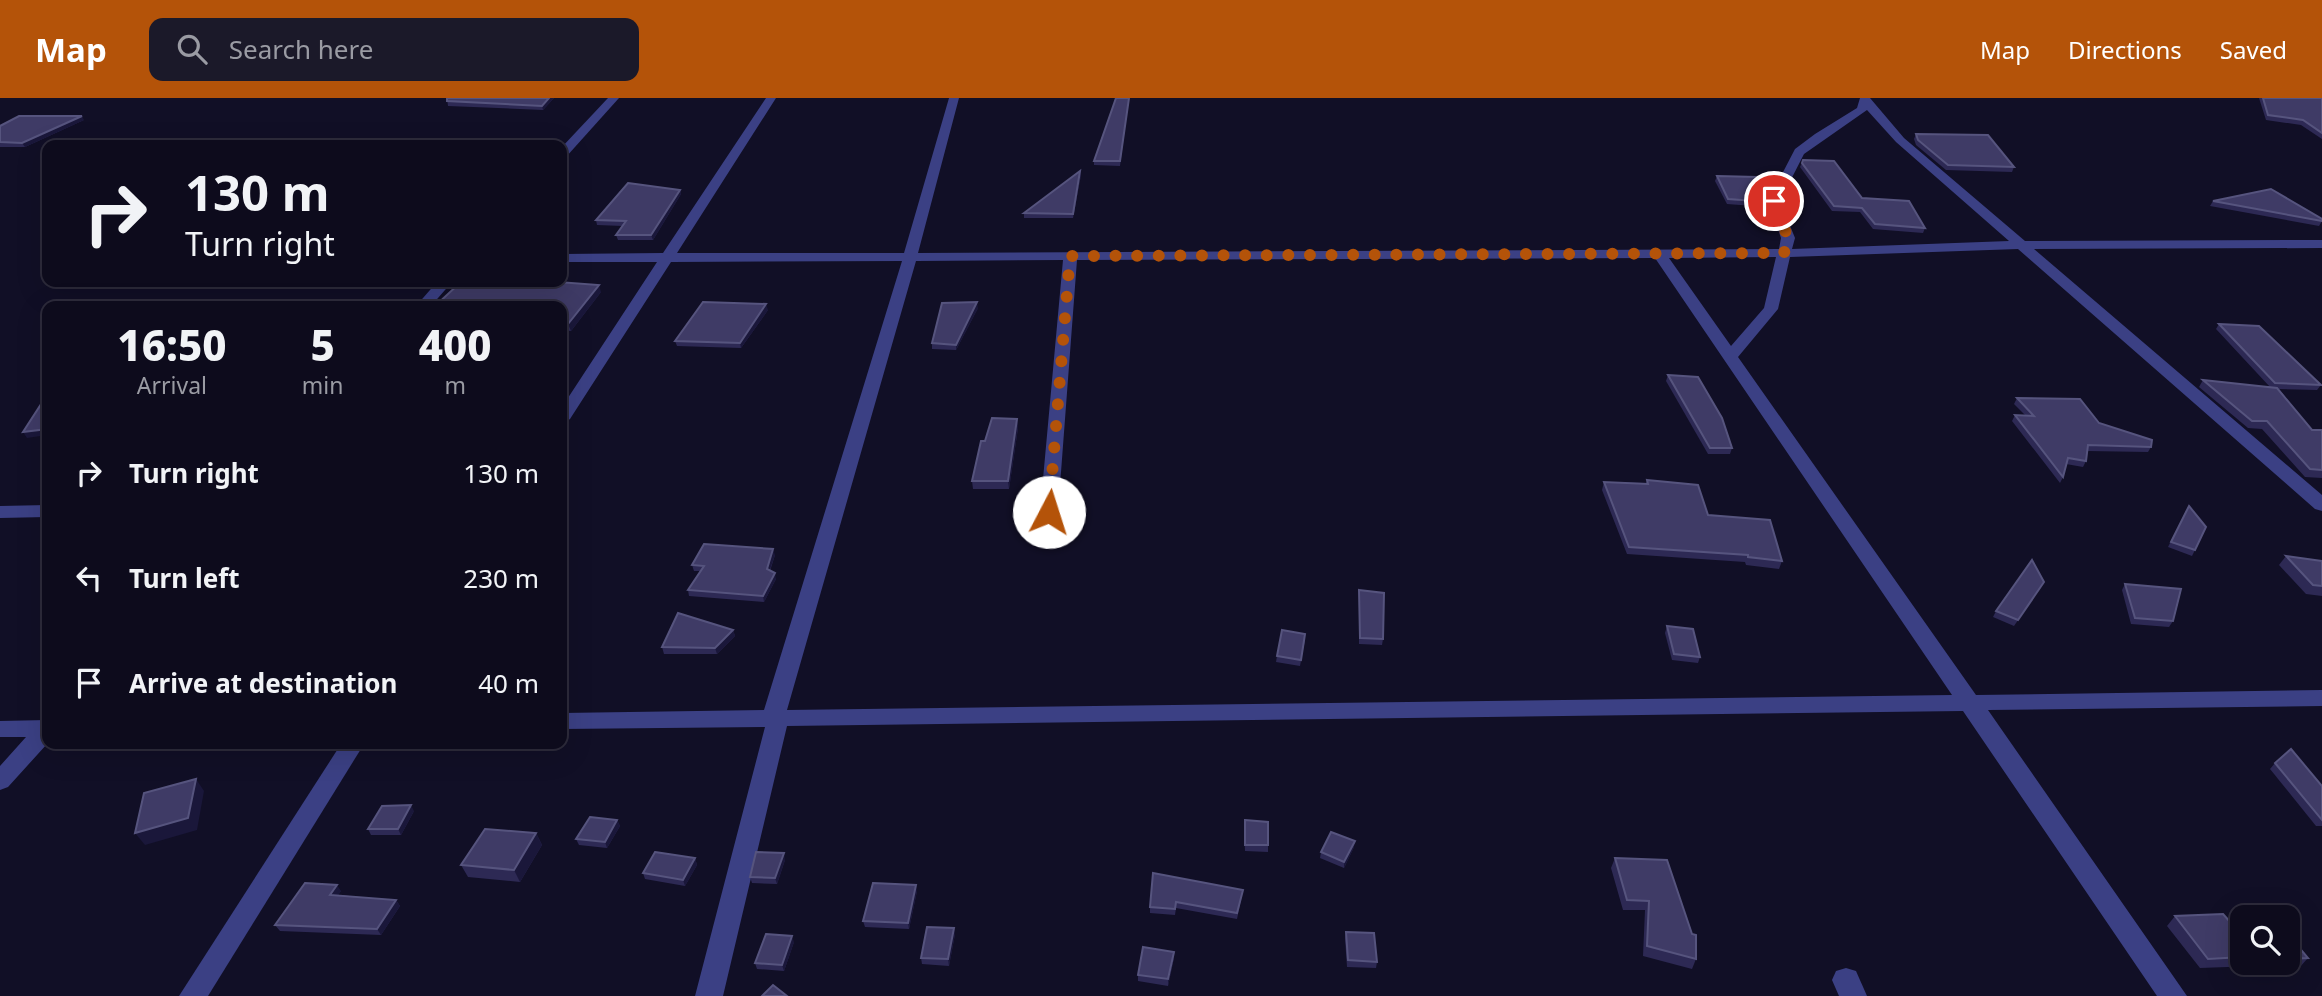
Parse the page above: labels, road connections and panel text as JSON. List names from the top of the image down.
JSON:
{
  "page": {
    "header": "Map",
    "search": "Search here",
    "nav": ["Map", "Directions", "Saved"],
    "turn": ["130 m", "Turn right"],
    "eta": [
      "16:50",
      "Arrival",
      "5",
      "min",
      "400",
      "m"
    ],
    "list": [
      {
        "name": "Turn right",
        "value": "130 m"
      },
      {
        "name": "Turn left",
        "value": "230 m"
      },
      {
        "name": "Arrive at destination",
        "value": "40 m"
      }
    ]
  }
}
